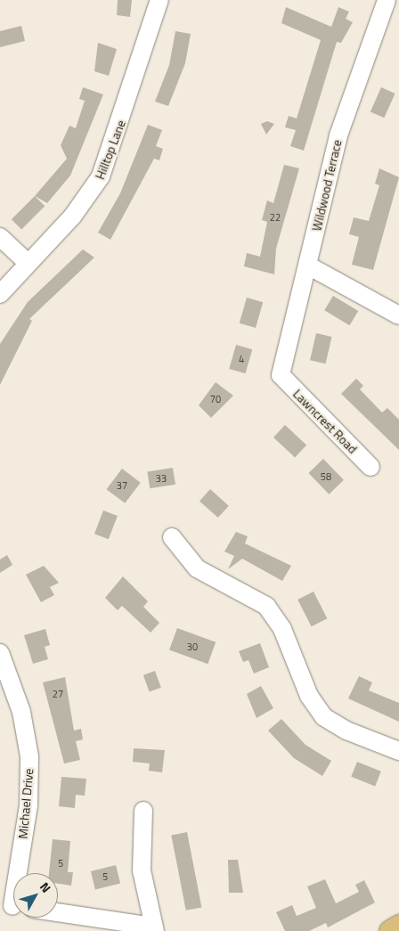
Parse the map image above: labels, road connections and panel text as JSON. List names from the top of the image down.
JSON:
{
  "streets": {
    "street": [
      "Hilltop Lane",
      "Wildwood Terrace",
      "Lawncrest Road",
      "Michael Drive"
    ]
  },
  "crossings": [
    ["Wildwood Terrace", "Lawncrest Road"]
  ],
  "house_numbers": [
    "22",
    "4",
    "70",
    "58",
    "33",
    "37",
    "30",
    "27",
    "5",
    "5"
  ],
  "north": "top right"
}
